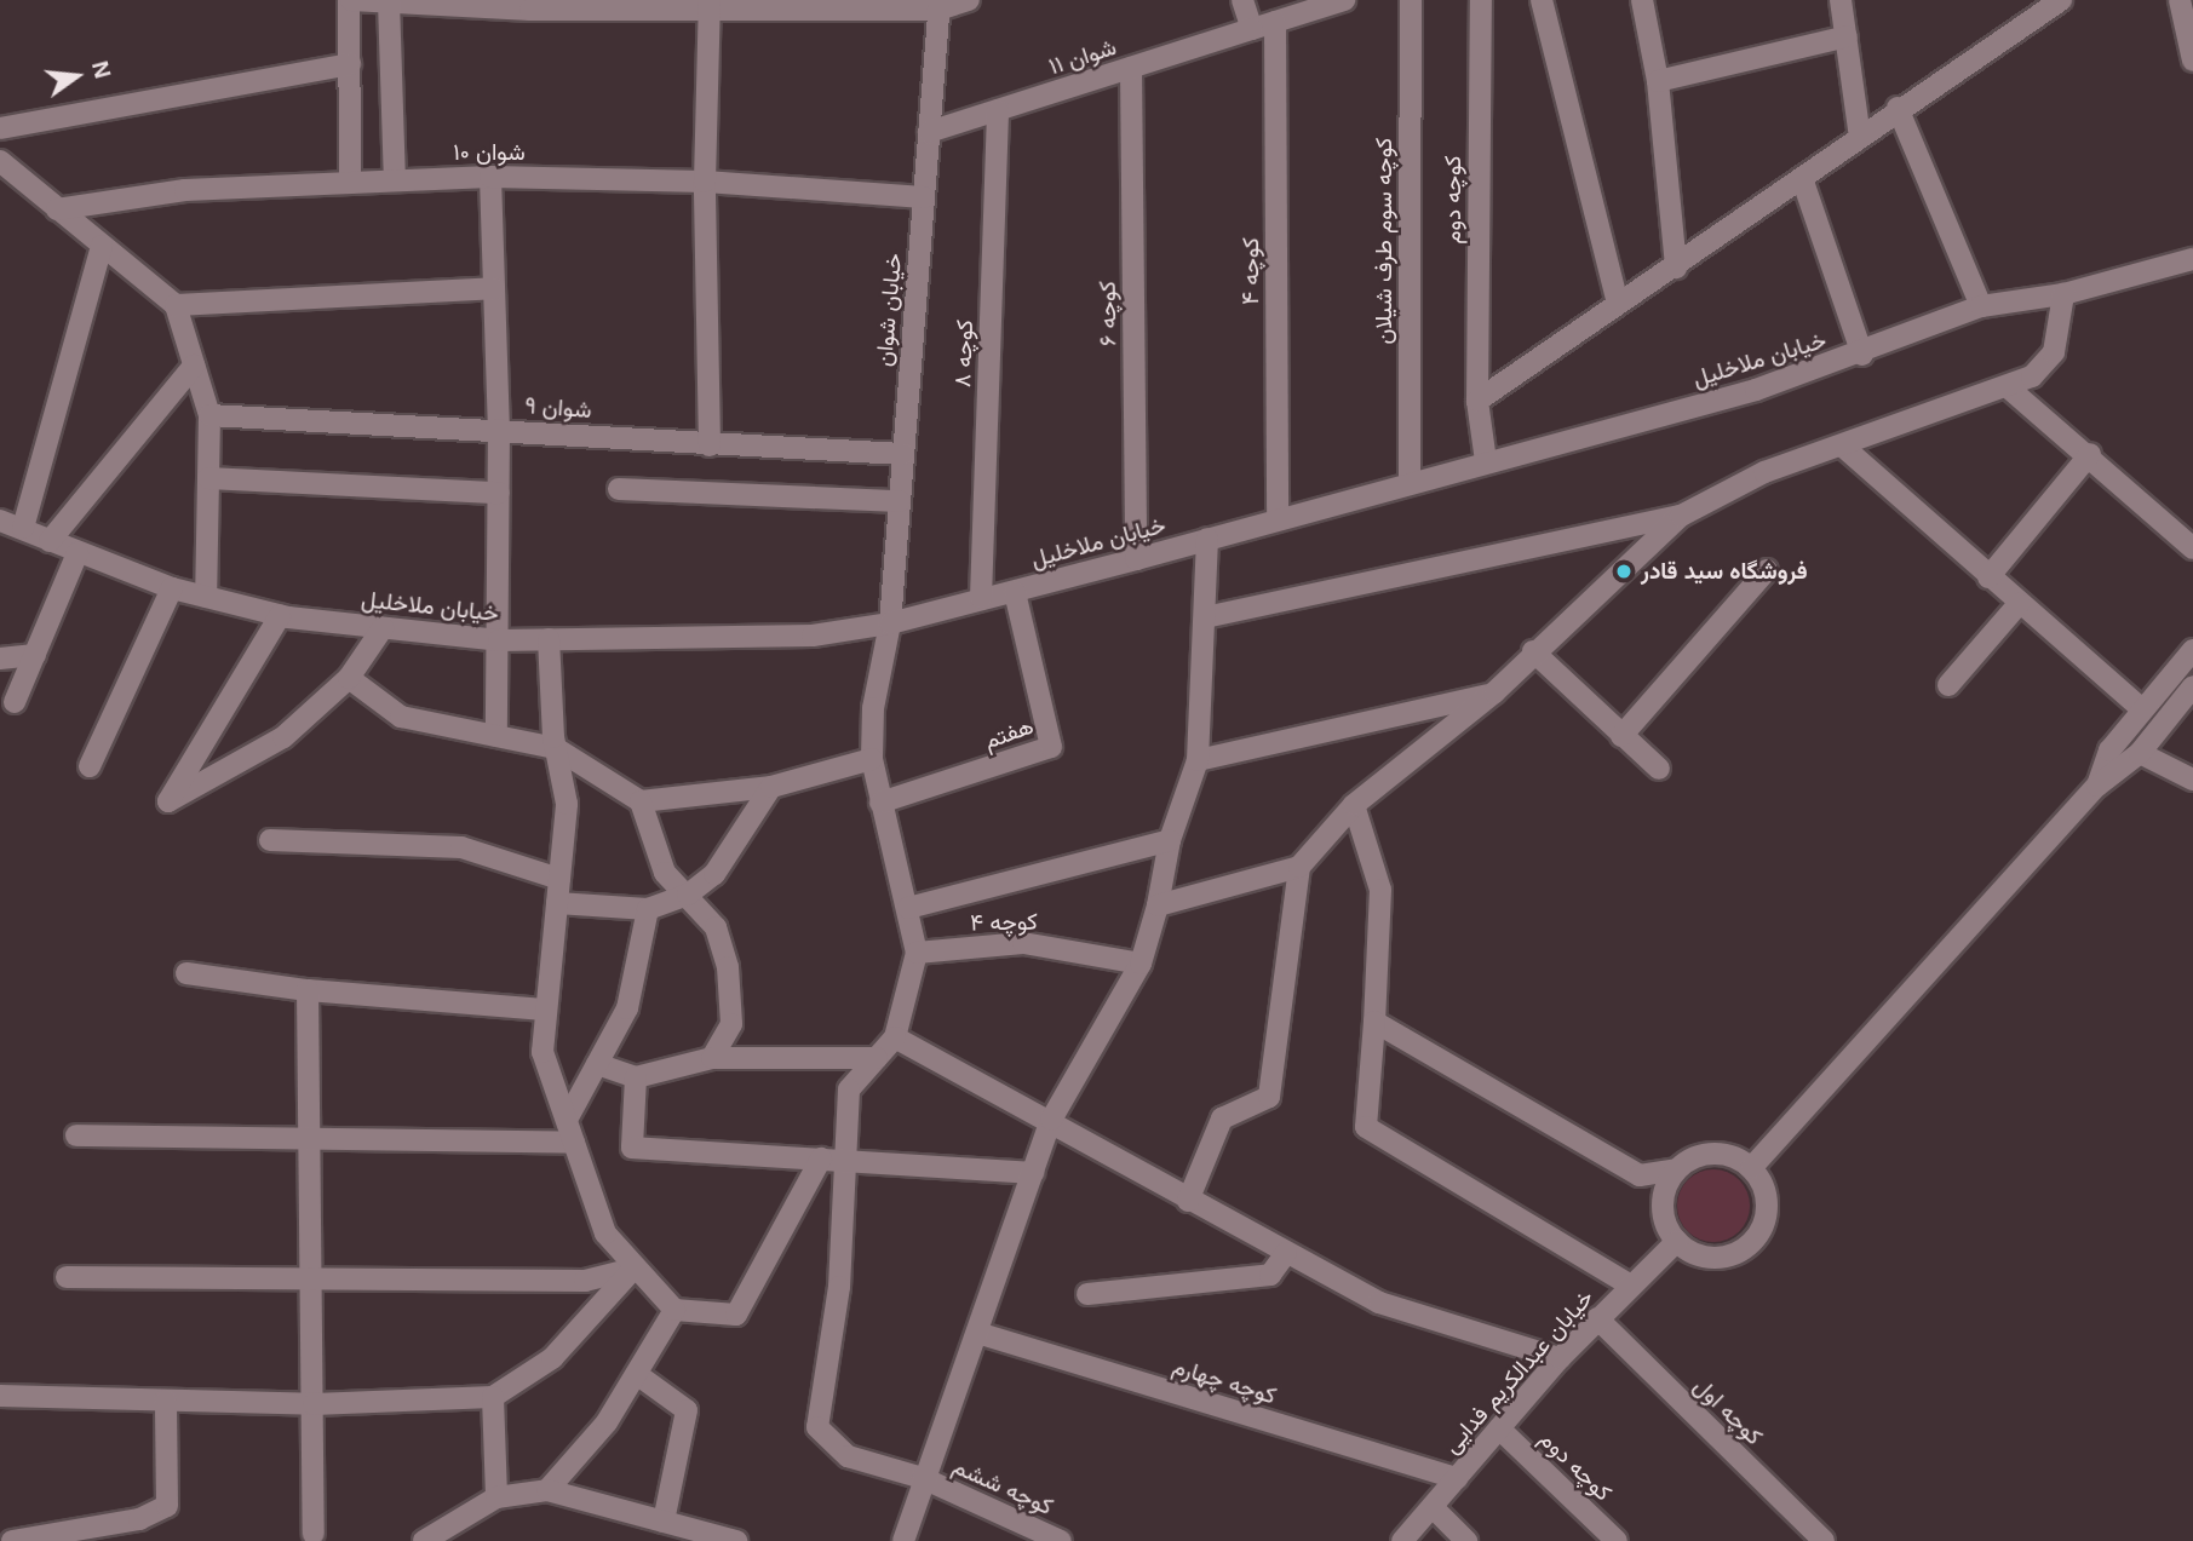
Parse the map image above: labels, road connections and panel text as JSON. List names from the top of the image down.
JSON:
{
  "streets": {
    "street": [
      "شوان ۱۱",
      "شوان ۱۰",
      "کوچه دوم",
      "کوچه سوم طرف شیلان",
      "کوچه ۴",
      "خیابان شوان",
      "کوچه ۶",
      "کوچه ۸",
      "خیابان ملاخلیل",
      "شوان ۹",
      "هفتم",
      "خیابان عبدالکریم فدایی",
      "کوچه چهارم",
      "کوچه اول",
      "کوچه ششم"
    ]
  },
  "crossings": [
    ["شوان ۱۱", "کوچه ۴"],
    ["شوان ۱۱", "خیابان شوان"],
    ["شوان ۱۱", "کوچه ۶"],
    ["شوان ۱۱", "کوچه ۸"],
    ["شوان ۱۰", "خیابان شوان"],
    ["کوچه دوم", "خیابان ملاخلیل"],
    ["کوچه دوم", "خیابان عبدالکریم فدایی"],
    ["کوچه سوم طرف شیلان", "خیابان ملاخلیل"],
    ["کوچه ۴", "خیابان شوان"],
    ["کوچه ۴", "خیابان ملاخلیل"],
    ["خیابان شوان", "خیابان ملاخلیل"],
    ["خیابان شوان", "شوان ۹"],
    ["خیابان شوان", "هفتم"],
    ["کوچه ۶", "خیابان ملاخلیل"],
    ["کوچه ۸", "خیابان ملاخلیل"],
    ["خیابان ملاخلیل", "هفتم"],
    ["خیابان عبدالکریم فدایی", "کوچه چهارم"],
    ["خیابان عبدالکریم فدایی", "کوچه اول"]
  ],
  "places": ["فروشگاه سید قادر"],
  "north": "right"
}
